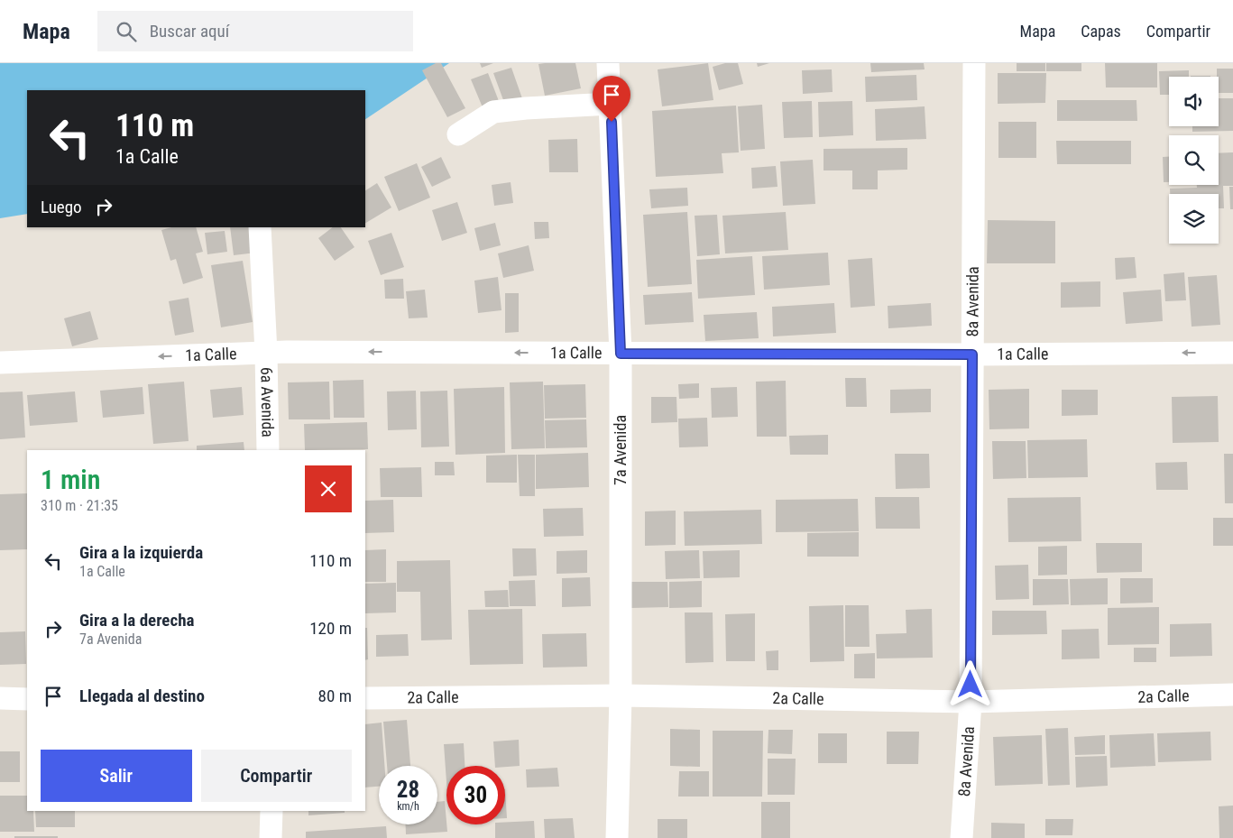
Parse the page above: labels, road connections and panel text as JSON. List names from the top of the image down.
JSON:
{
  "streets": {
    "street": [
      "8a Avenida",
      "1a Calle",
      "6a Avenida",
      "7a Avenida",
      "2a Calle"
    ]
  },
  "crossings": [
    ["8a Avenida", "1a Calle"],
    ["8a Avenida", "2a Calle"],
    ["1a Calle", "6a Avenida"],
    ["1a Calle", "7a Avenida"],
    ["7a Avenida", "2a Calle"]
  ],
  "one_way": ["1a Calle"],
  "page": {
    "header": "Mapa",
    "search": "Buscar aquí",
    "nav": ["Mapa", "Capas", "Compartir"],
    "turn": ["110 m", "1a Calle"],
    "then": "Luego",
    "heading": ["1 min", "310 m · 21:35"],
    "list": [
      {
        "name": "Gira a la izquierda",
        "note": "1a Calle",
        "value": "110 m"
      },
      {
        "name": "Gira a la derecha",
        "note": "7a Avenida",
        "value": "120 m"
      },
      {
        "name": "Llegada al destino",
        "value": "80 m"
      }
    ],
    "buttons": ["Salir", "Compartir"],
    "speed": "28 km/h",
    "limit": "30"
  }
}
